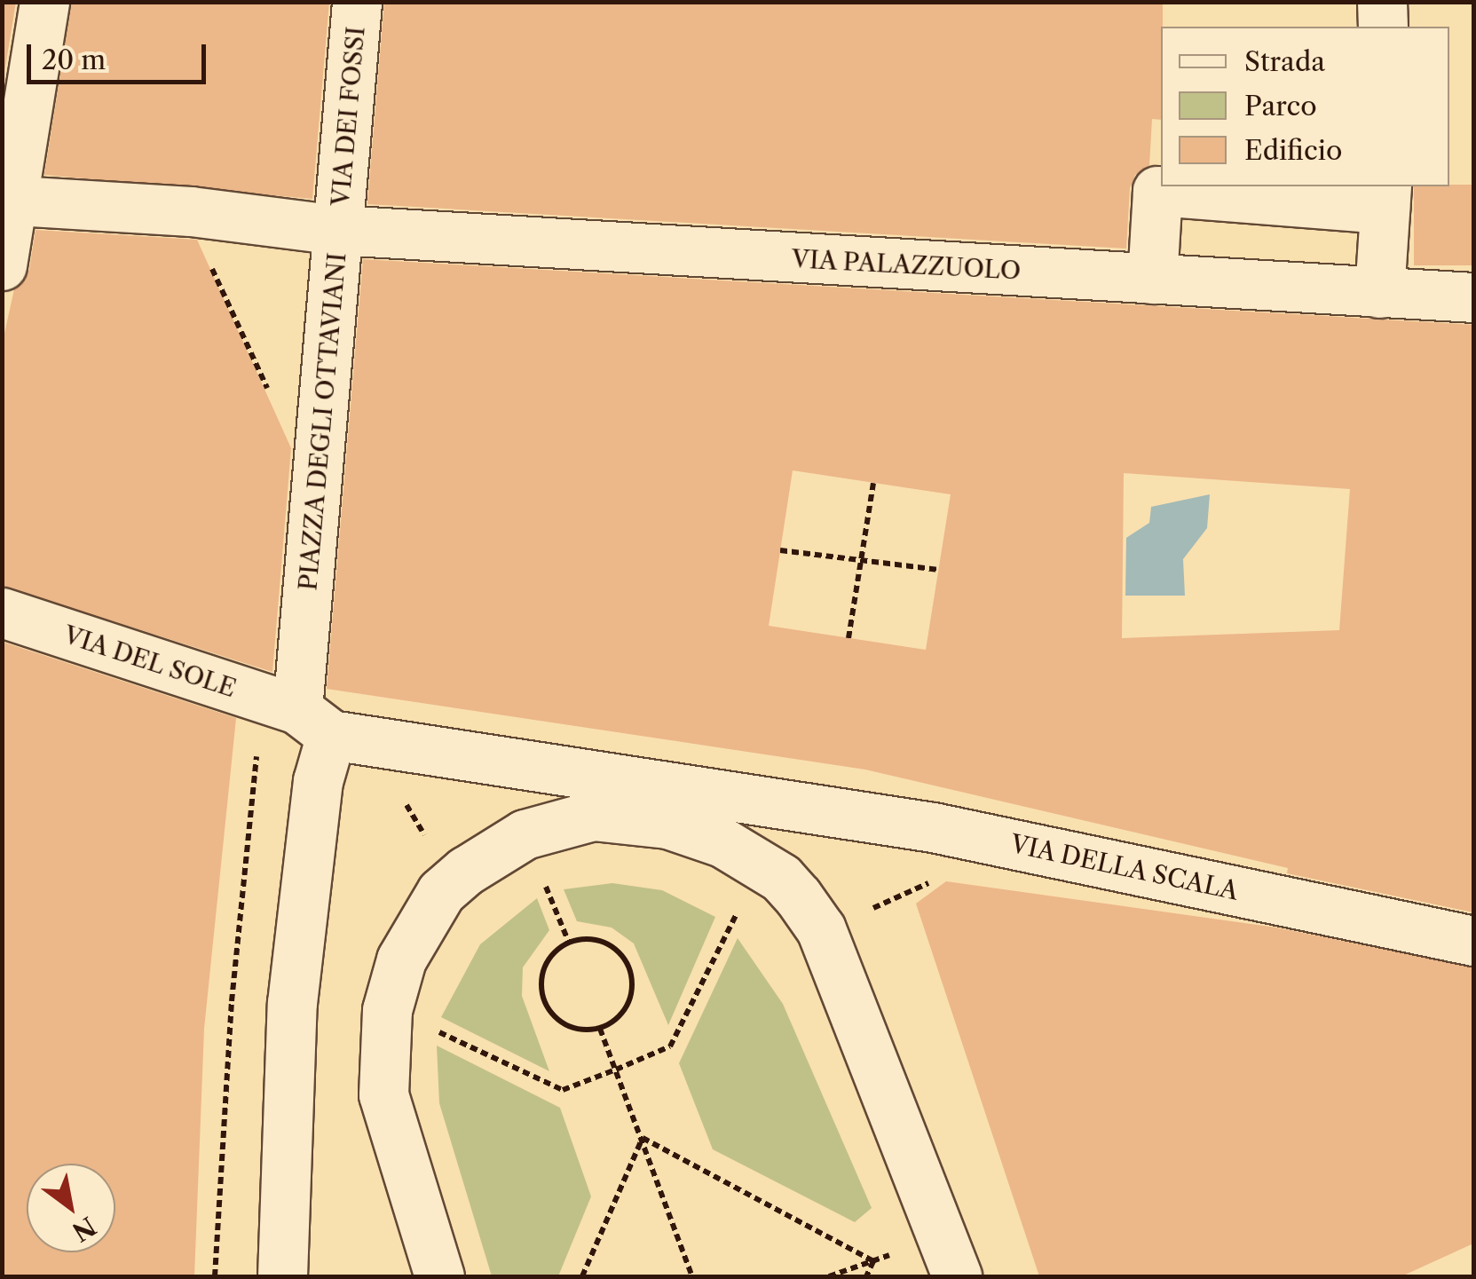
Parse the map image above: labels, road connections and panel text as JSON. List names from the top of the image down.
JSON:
{
  "streets": {
    "street": [
      "VIA DEI FOSSI",
      "VIA PALAZZUOLO",
      "PIAZZA DEGLI OTTAVIANI",
      "VIA DEL SOLE",
      "VIA DELLA SCALA"
    ]
  },
  "crossings": [
    ["VIA DEI FOSSI", "VIA PALAZZUOLO"],
    ["VIA DEI FOSSI", "PIAZZA DEGLI OTTAVIANI"],
    ["VIA PALAZZUOLO", "PIAZZA DEGLI OTTAVIANI"],
    ["PIAZZA DEGLI OTTAVIANI", "VIA DEL SOLE"],
    ["VIA DEL SOLE", "VIA DELLA SCALA"]
  ],
  "legend": ["Strada", "Parco", "Edificio"],
  "scale_bar": "20 m",
  "north": "bottom right"
}
